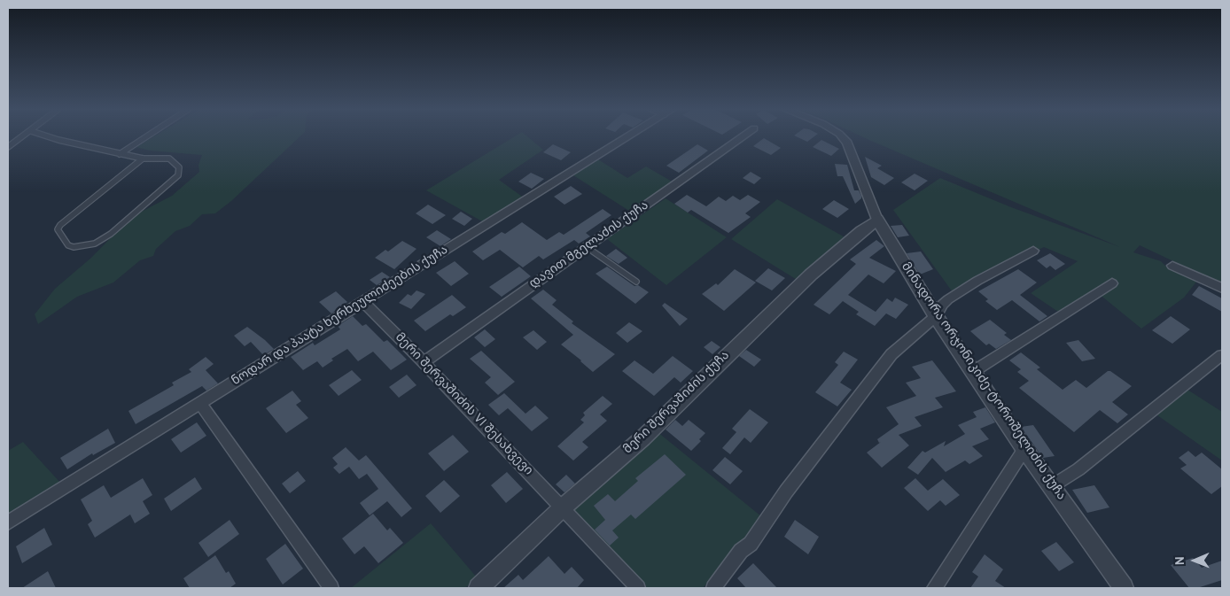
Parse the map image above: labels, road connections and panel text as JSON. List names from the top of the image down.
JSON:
{
  "streets": {
    "street": [
      "დავით მგელაძის ქუჩა",
      "ნოდარ და პაატა ხერხეულიძეების ქუჩა",
      "მინადორა ორჯონიკიძე-ტოროშელიძის ქუჩა",
      "მერი შერვაშიძის ქუჩა",
      "მერი შერვაშიძის VI შესახვევი"
    ]
  },
  "crossings": [
    ["დავით მგელაძის ქუჩა", "მერი შერვაშიძის VI შესახვევი"],
    ["ნოდარ და პაატა ხერხეულიძეების ქუჩა", "მერი შერვაშიძის VI შესახვევი"],
    ["მინადორა ორჯონიკიძე-ტოროშელიძის ქუჩა", "მერი შერვაშიძის ქუჩა"],
    ["მერი შერვაშიძის ქუჩა", "მერი შერვაშიძის VI შესახვევი"]
  ],
  "north": "left"
}
